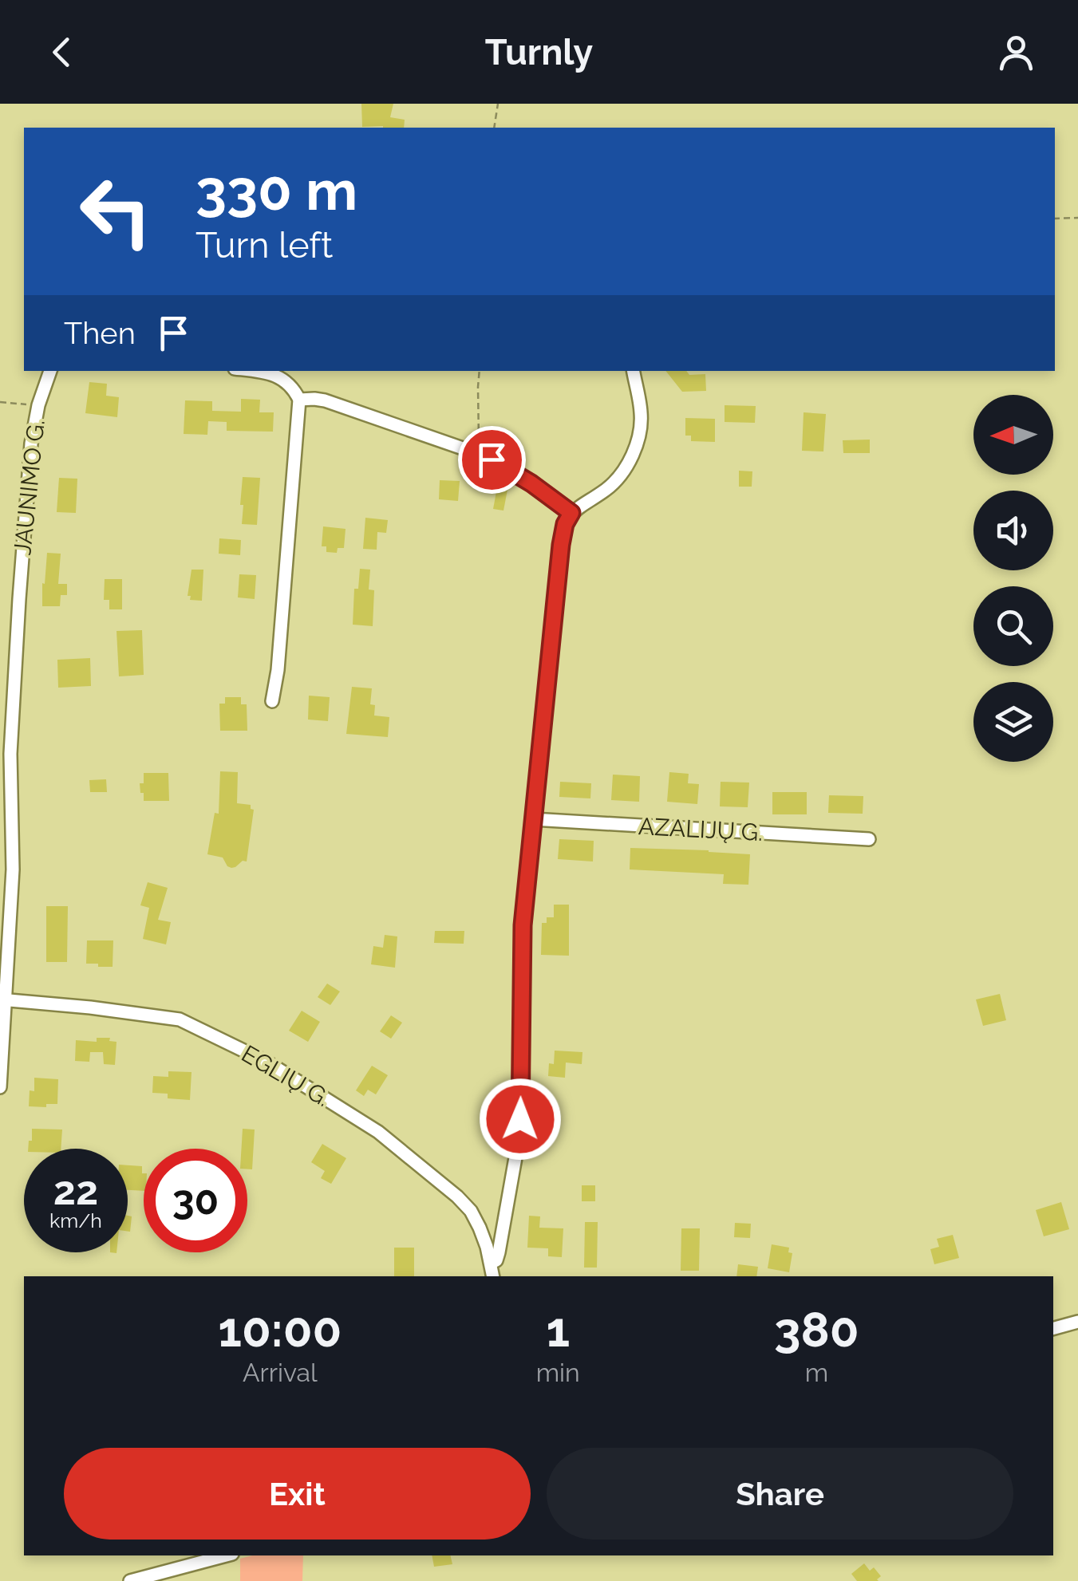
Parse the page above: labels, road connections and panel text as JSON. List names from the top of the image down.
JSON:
{
  "streets": {
    "street": ["JAUNIMO G.", "AZALIJŲ G.", "EGLIŲ G."]
  },
  "crossings": [
    ["JAUNIMO G.", "EGLIŲ G."]
  ],
  "north": "left",
  "page": {
    "header": "Turnly",
    "turn": ["330 m", "Turn left"],
    "then": "Then",
    "speed": "22 km/h",
    "limit": "30",
    "eta": [
      "10:00",
      "Arrival",
      "1",
      "min",
      "380",
      "m"
    ],
    "buttons": ["Exit", "Share"]
  }
}
